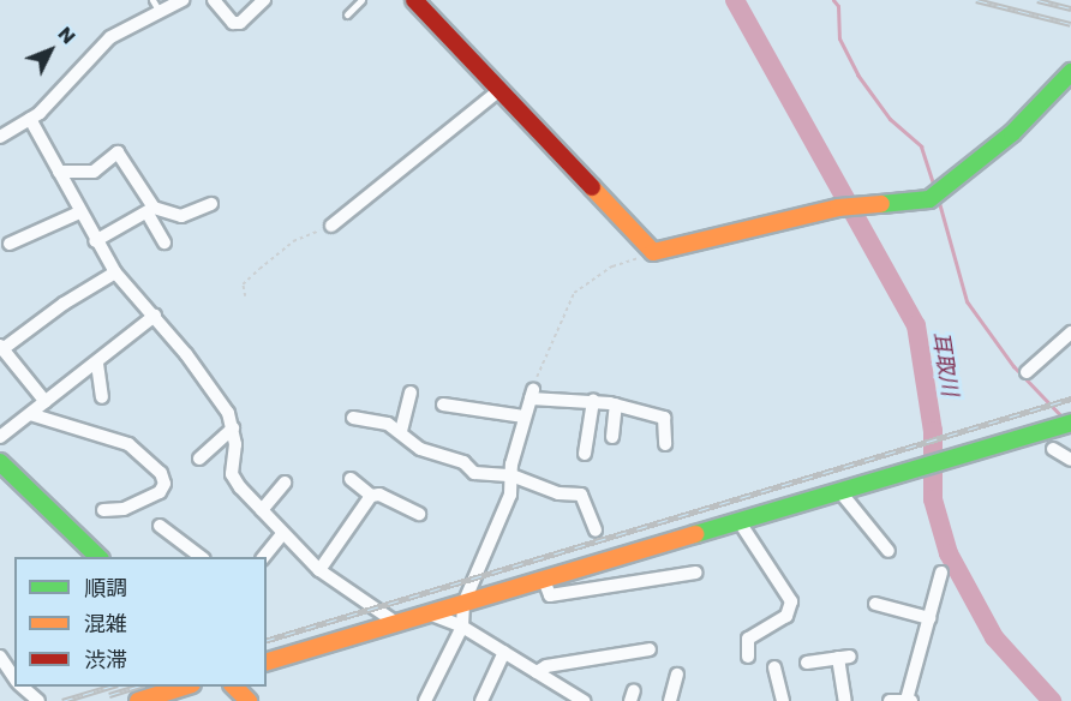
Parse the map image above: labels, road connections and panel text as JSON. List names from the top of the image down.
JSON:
{
  "water": ["耳取川"],
  "legend": ["順調", "混雑", "渋滞"],
  "north": "top right"
}
